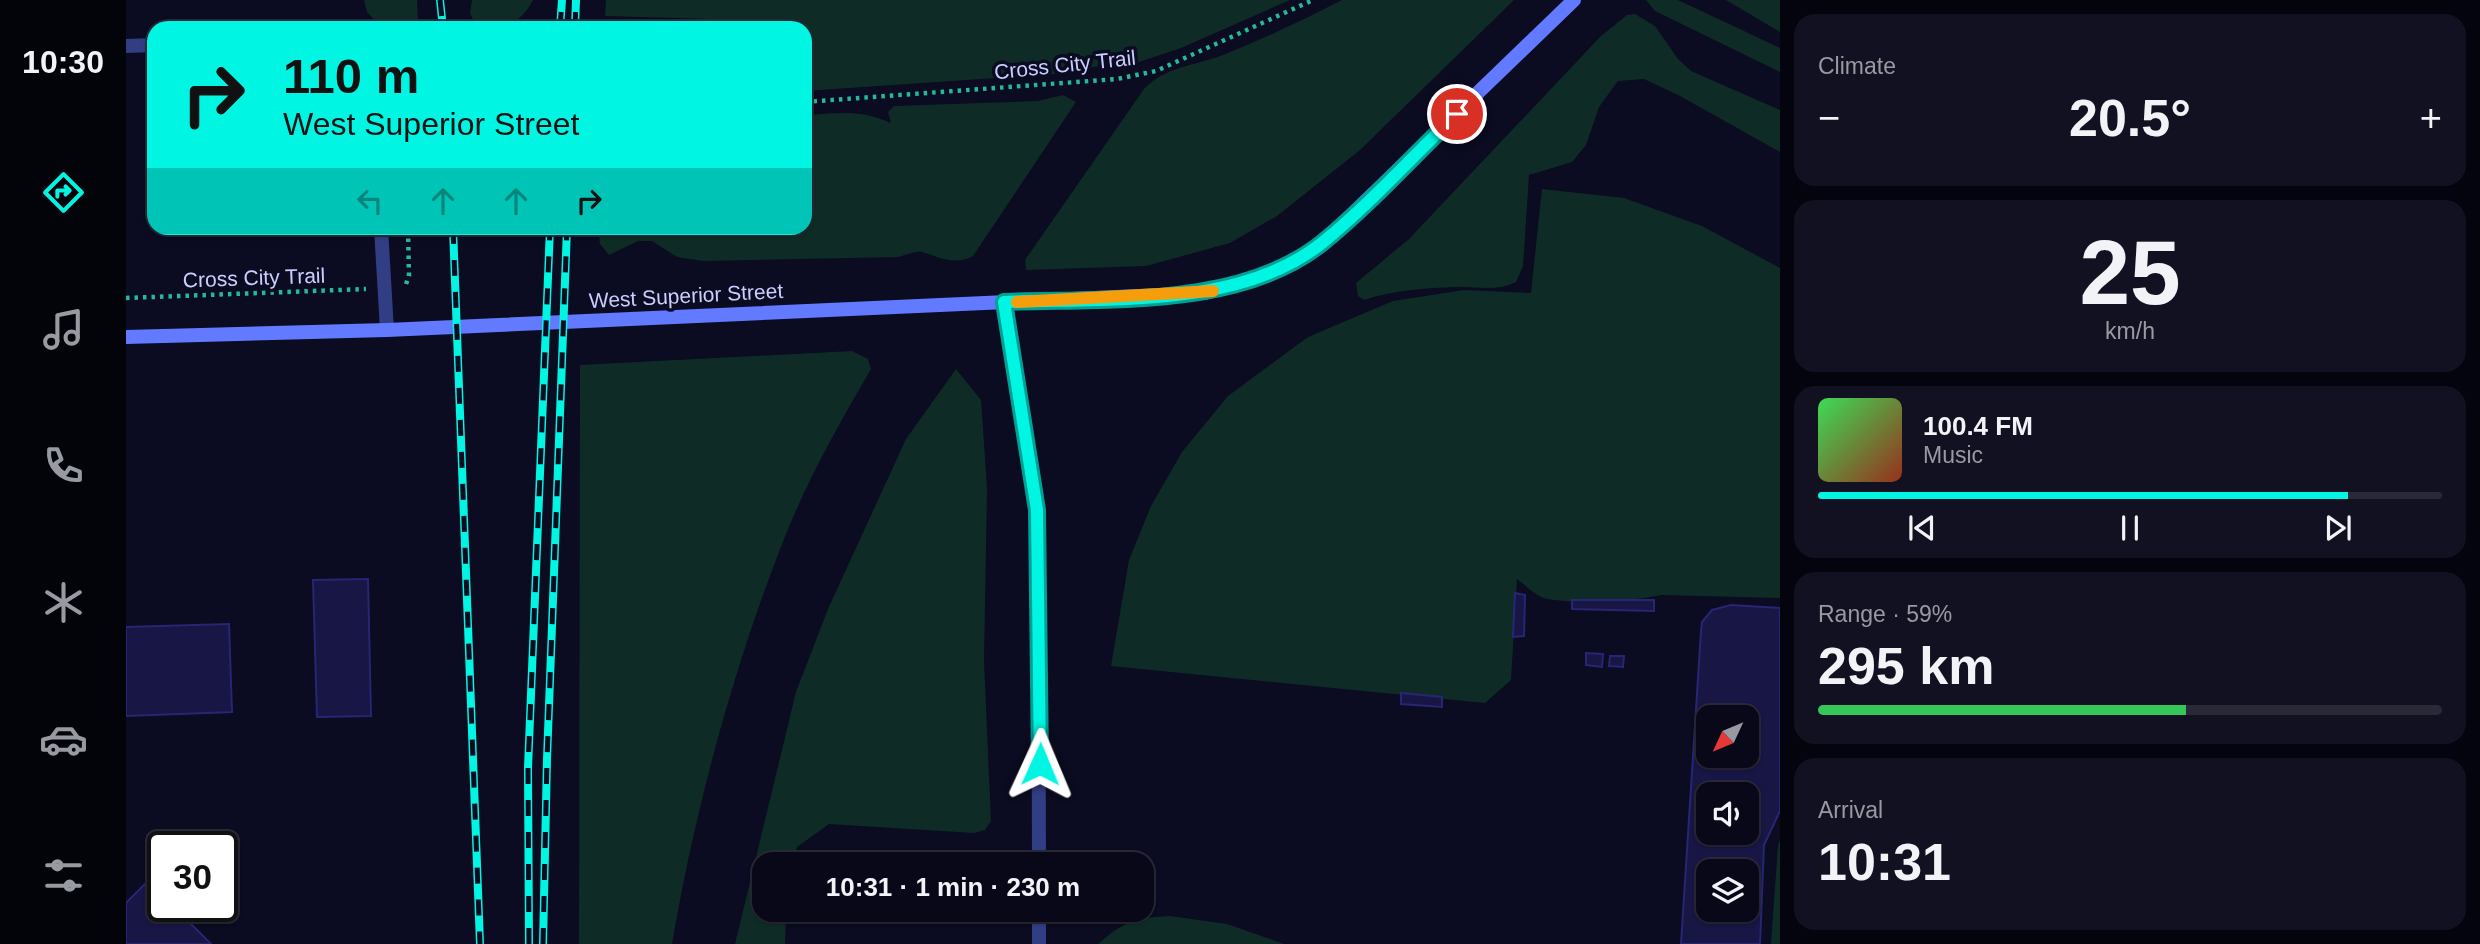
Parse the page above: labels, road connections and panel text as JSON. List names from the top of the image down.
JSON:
{
  "streets": {
    "street": ["West Superior Street"],
    "path": ["Cross City Trail"]
  },
  "north": "bottom left",
  "page": {
    "tabs": "10:30",
    "tile": [
      "Climate",
      ["25", "km/h"],
      ["Range · 59%", "295 km"],
      ["Arrival", "10:31"]
    ],
    "turn": ["110 m", "West Superior Street"],
    "heat": ["−", "20.5°", "+"],
    "song": ["100.4 FM", "Music"],
    "limit": "30",
    "trip": "10:31 · 1 min · 230 m"
  }
}
